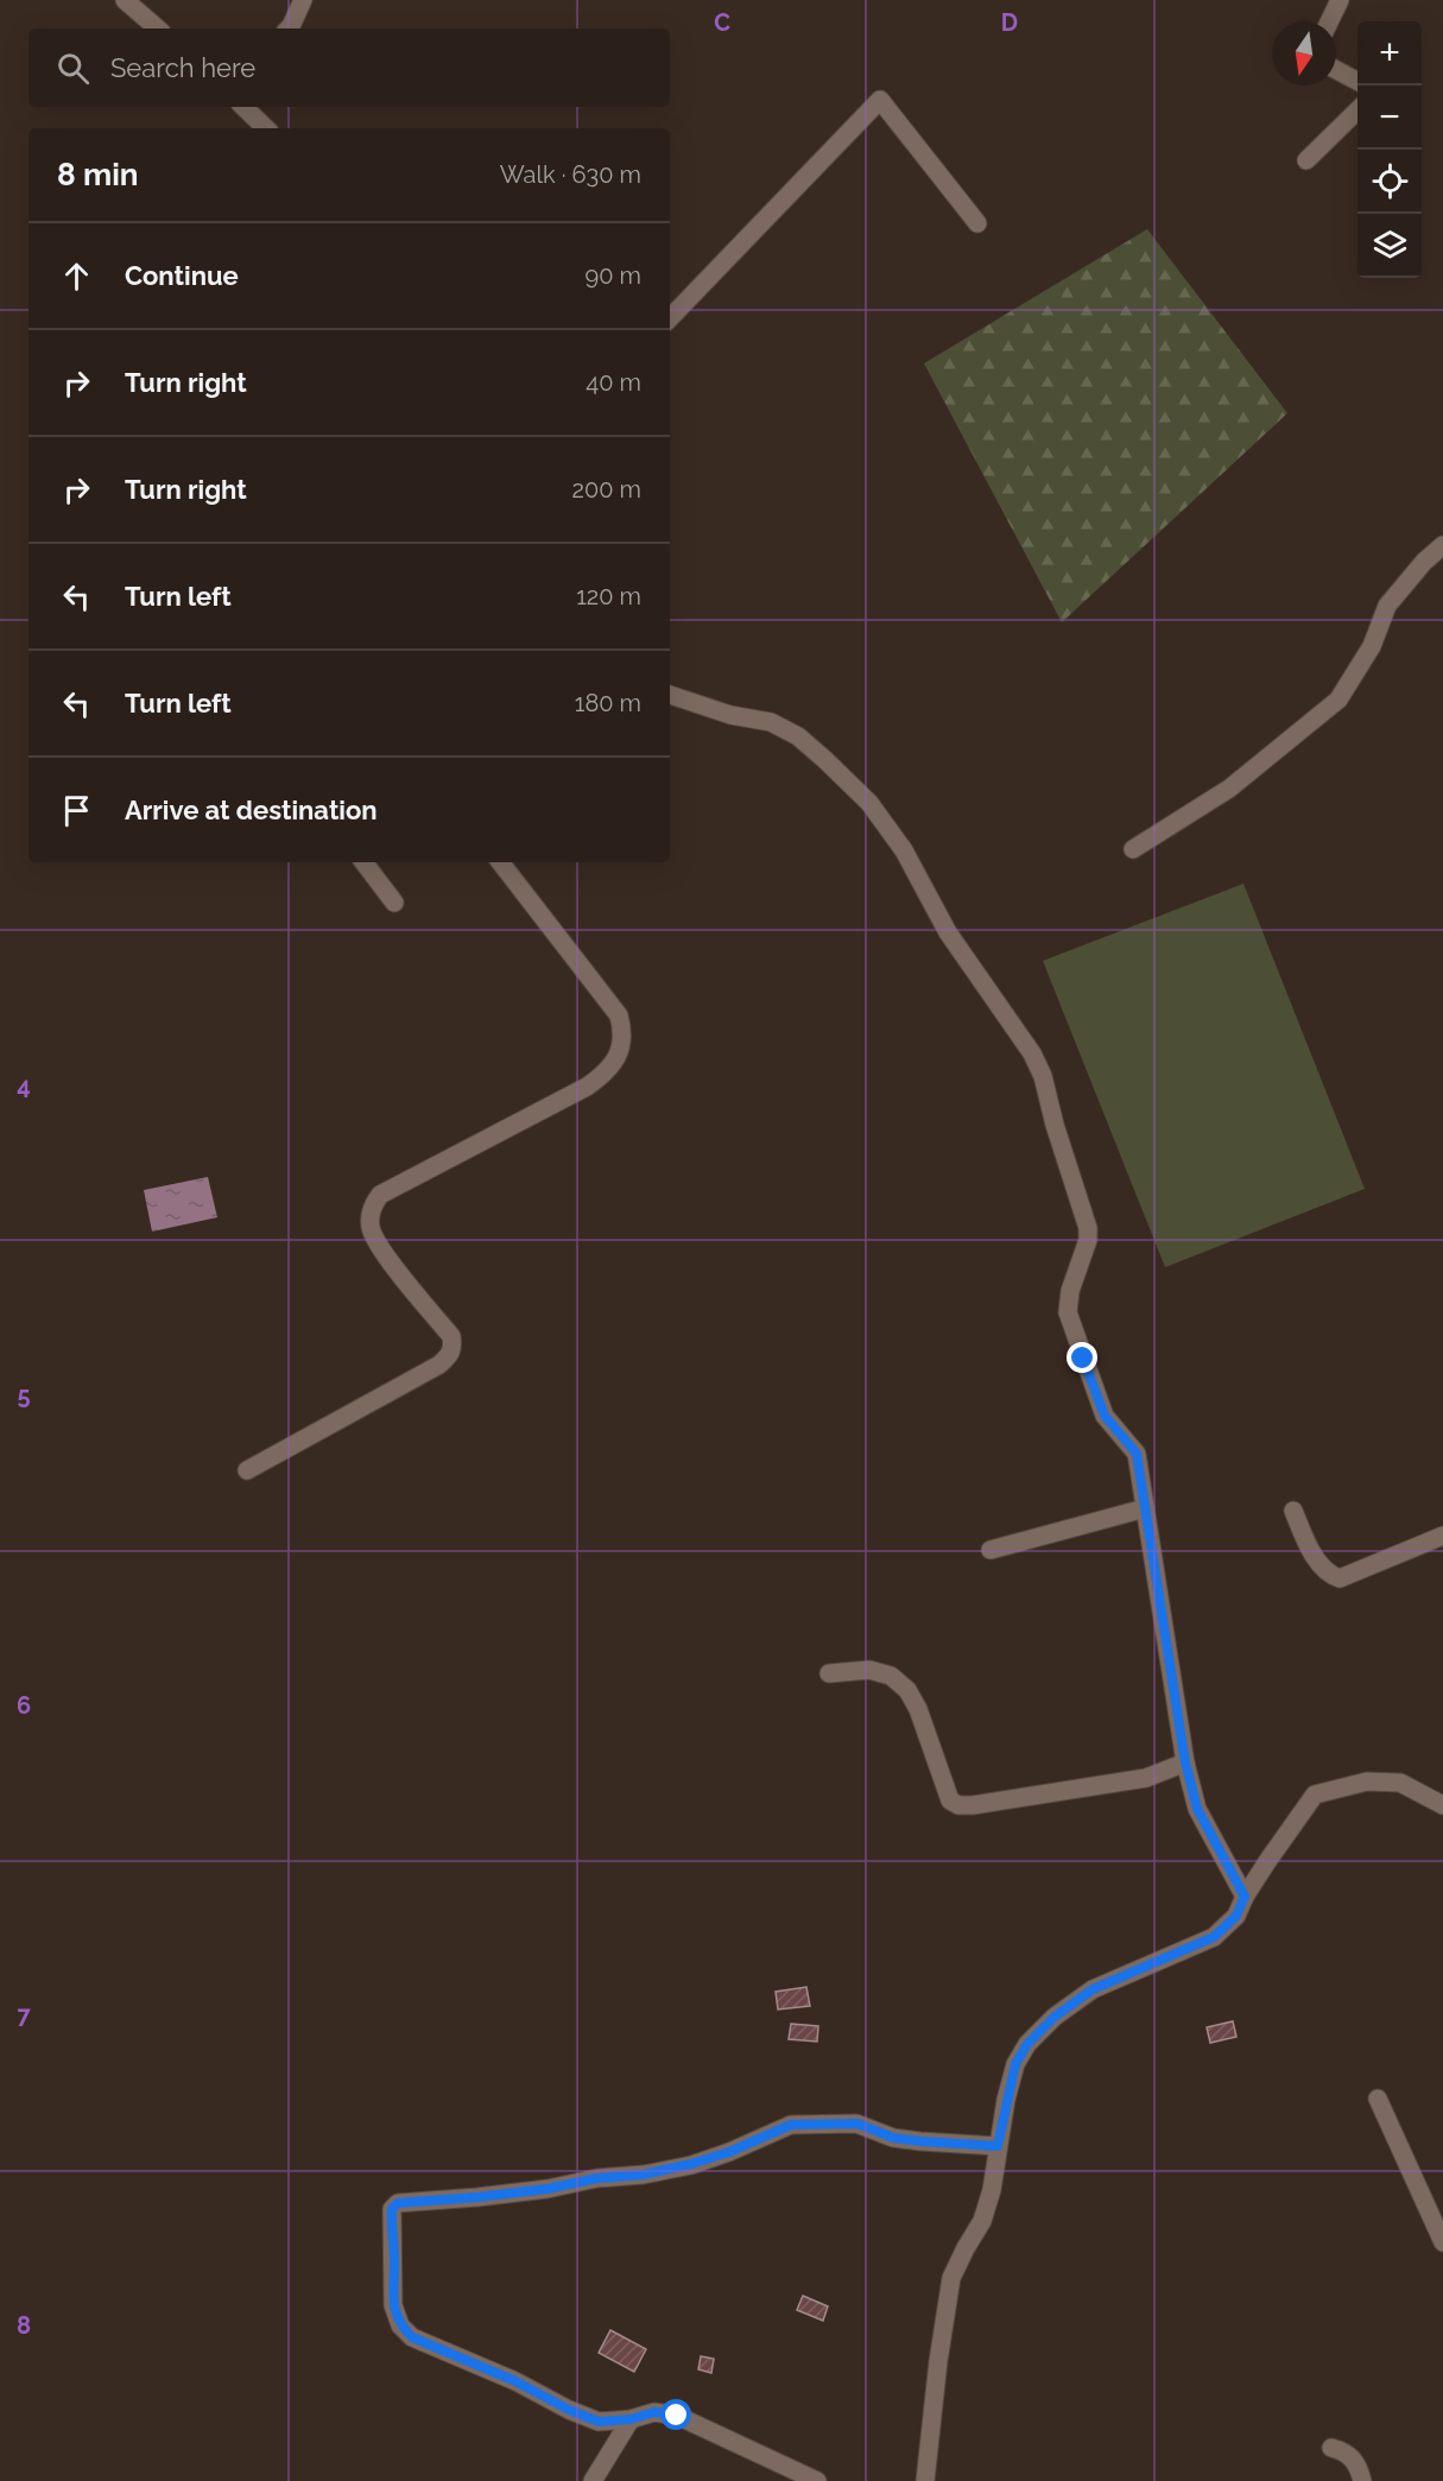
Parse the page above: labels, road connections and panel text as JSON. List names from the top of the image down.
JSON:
{
  "north": "bottom",
  "page": {
    "map_buttons": ["+", "−"],
    "search": "Search here",
    "heading": ["8 min", "Walk · 630 m"],
    "list": [
      ["Continue", "90 m"],
      ["Turn right", "40 m"],
      ["Turn right", "200 m"],
      ["Turn left", "120 m"],
      ["Turn left", "180 m"],
      "Arrive at destination"
    ]
  },
  "grid": {
    "columns": ["C", "D"],
    "rows": [
      "4",
      "5",
      "6",
      "7",
      "8"
    ]
  }
}
